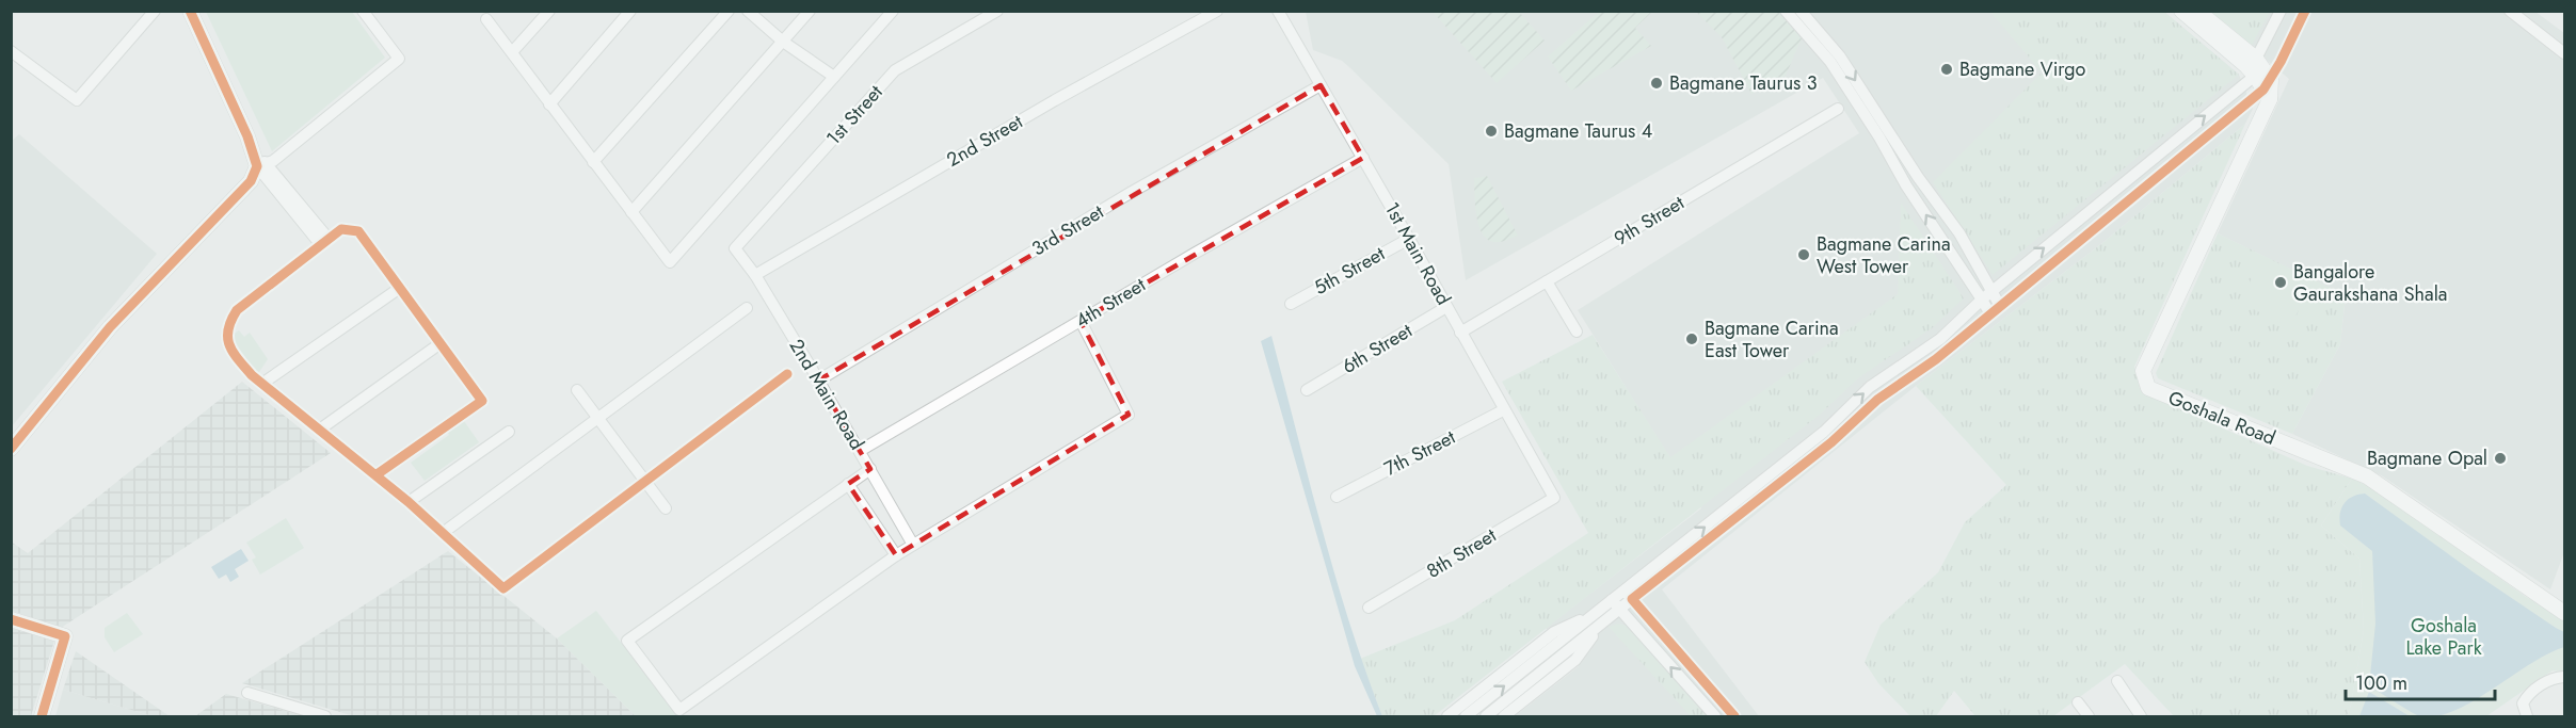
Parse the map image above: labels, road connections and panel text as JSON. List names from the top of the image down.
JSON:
{
  "streets": {
    "street": [
      "1st Street",
      "2nd Street",
      "9th Street",
      "3rd Street",
      "1st Main Road",
      "5th Street",
      "4th Street",
      "6th Street",
      "2nd Main Road",
      "Goshala Road",
      "7th Street",
      "8th Street"
    ]
  },
  "crossings": [
    ["1st Street", "2nd Main Road"],
    ["2nd Street", "2nd Main Road"],
    ["9th Street", "1st Main Road"],
    ["3rd Street", "1st Main Road"],
    ["3rd Street", "2nd Main Road"],
    ["1st Main Road", "5th Street"],
    ["1st Main Road", "4th Street"],
    ["1st Main Road", "6th Street"],
    ["1st Main Road", "7th Street"],
    ["1st Main Road", "8th Street"],
    ["4th Street", "2nd Main Road"]
  ],
  "parks": ["Goshala Lake Park"],
  "places": [
    "Bagmane Virgo",
    "Bagmane Taurus 3",
    "Bagmane Taurus 4",
    "Bagmane Carina West Tower",
    "Bangalore Gaurakshana Shala",
    "Bagmane Carina East Tower",
    "Bagmane Opal"
  ],
  "scale_bar": "100 m"
}
